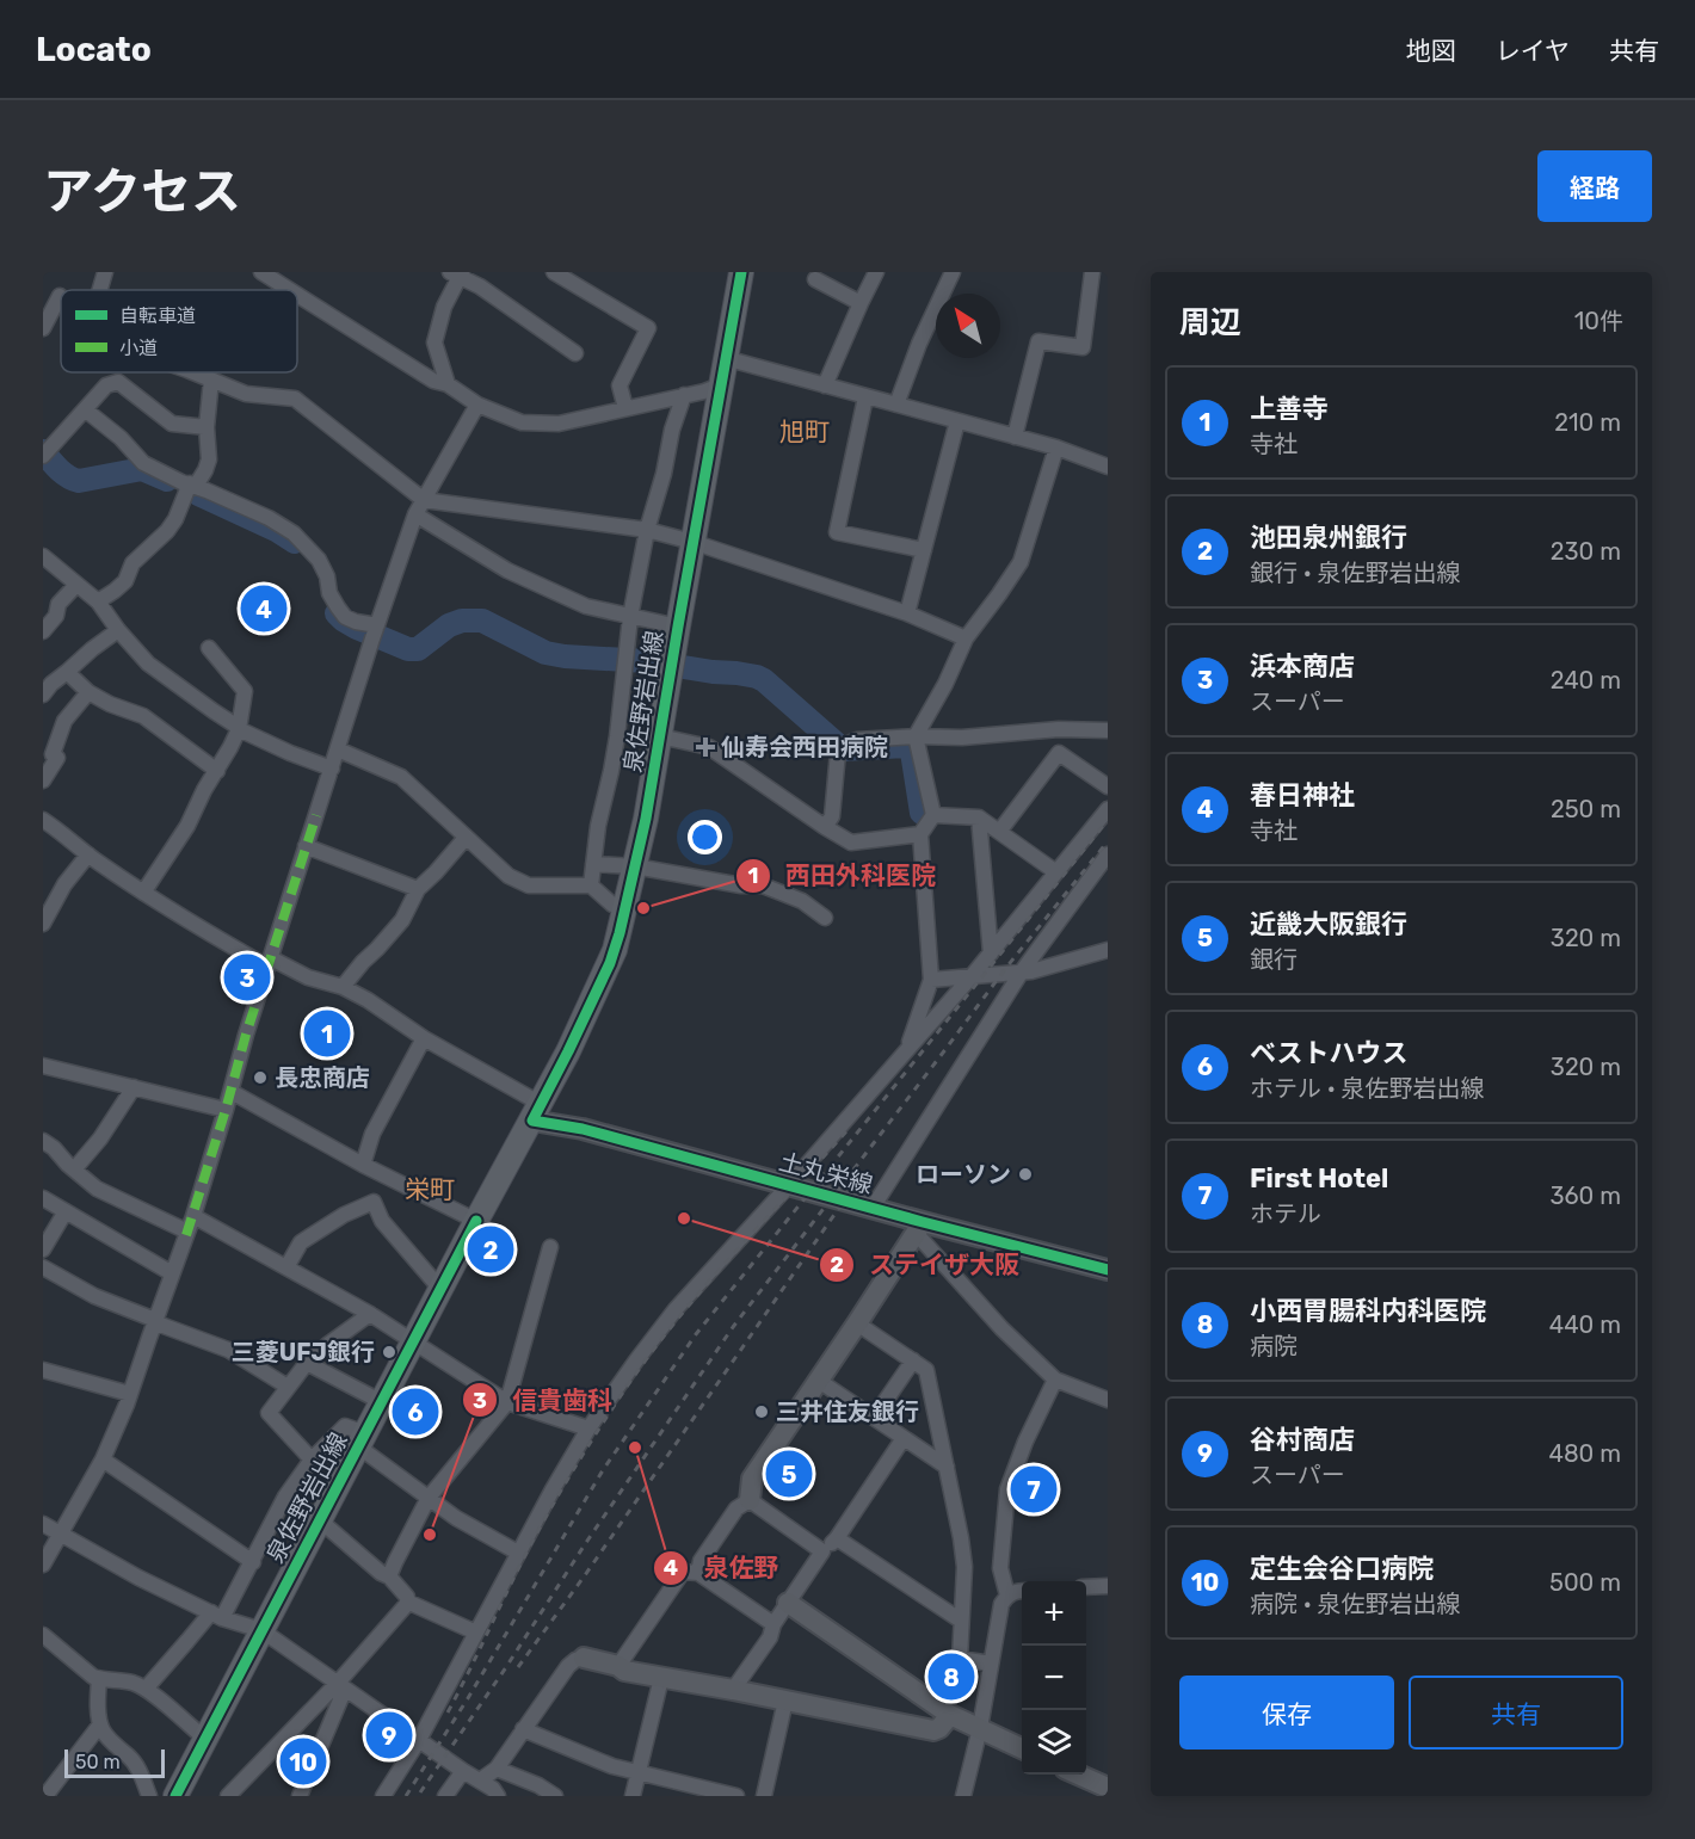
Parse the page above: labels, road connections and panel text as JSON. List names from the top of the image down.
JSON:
{
  "streets": {
    "main road": ["泉佐野岩出線"],
    "street": ["土丸栄線"]
  },
  "crossings": [
    ["泉佐野岩出線", "土丸栄線"]
  ],
  "districts": ["旭町", "栄町"],
  "places": {
    "health": ["仙寿会西田病院"],
    "other": [
      "西田外科医院",
      "長忠商店",
      "ローソン",
      "ステイザ大阪",
      "三菱UFJ銀行",
      "三井住友銀行",
      "泉佐野",
      "信貴歯科"
    ]
  },
  "legend": ["自転車道", "小道"],
  "scale_bar": "50 m",
  "north": "top left",
  "page": {
    "header": "Locato",
    "nav": ["地図", "レイヤ", "共有"],
    "title": "アクセス",
    "buttons": [
      "経路",
      ["保存", "共有"]
    ],
    "heading": ["周辺", "10件"],
    "list": [
      {
        "mark": "1",
        "name": "上善寺",
        "note": "寺社",
        "value": "210 m"
      },
      {
        "mark": "2",
        "name": "池田泉州銀行",
        "note": "銀行 · 泉佐野岩出線",
        "value": "230 m"
      },
      {
        "mark": "3",
        "name": "浜本商店",
        "note": "スーパー",
        "value": "240 m"
      },
      {
        "mark": "4",
        "name": "春日神社",
        "note": "寺社",
        "value": "250 m"
      },
      {
        "mark": "5",
        "name": "近畿大阪銀行",
        "note": "銀行",
        "value": "320 m"
      },
      {
        "mark": "6",
        "name": "ベストハウス",
        "note": "ホテル · 泉佐野岩出線",
        "value": "320 m"
      },
      {
        "mark": "7",
        "name": "First Hotel",
        "note": "ホテル",
        "value": "360 m"
      },
      {
        "mark": "8",
        "name": "小西胃腸科内科医院",
        "note": "病院",
        "value": "440 m"
      },
      {
        "mark": "9",
        "name": "谷村商店",
        "note": "スーパー",
        "value": "480 m"
      },
      {
        "mark": "10",
        "name": "定生会谷口病院",
        "note": "病院 · 泉佐野岩出線",
        "value": "500 m"
      }
    ],
    "pins": [
      "4",
      "3",
      "1",
      "2",
      "6",
      "5",
      "7",
      "8",
      "9",
      "10"
    ],
    "map_buttons": ["+", "−"],
    "scale": "50 m"
  }
}
